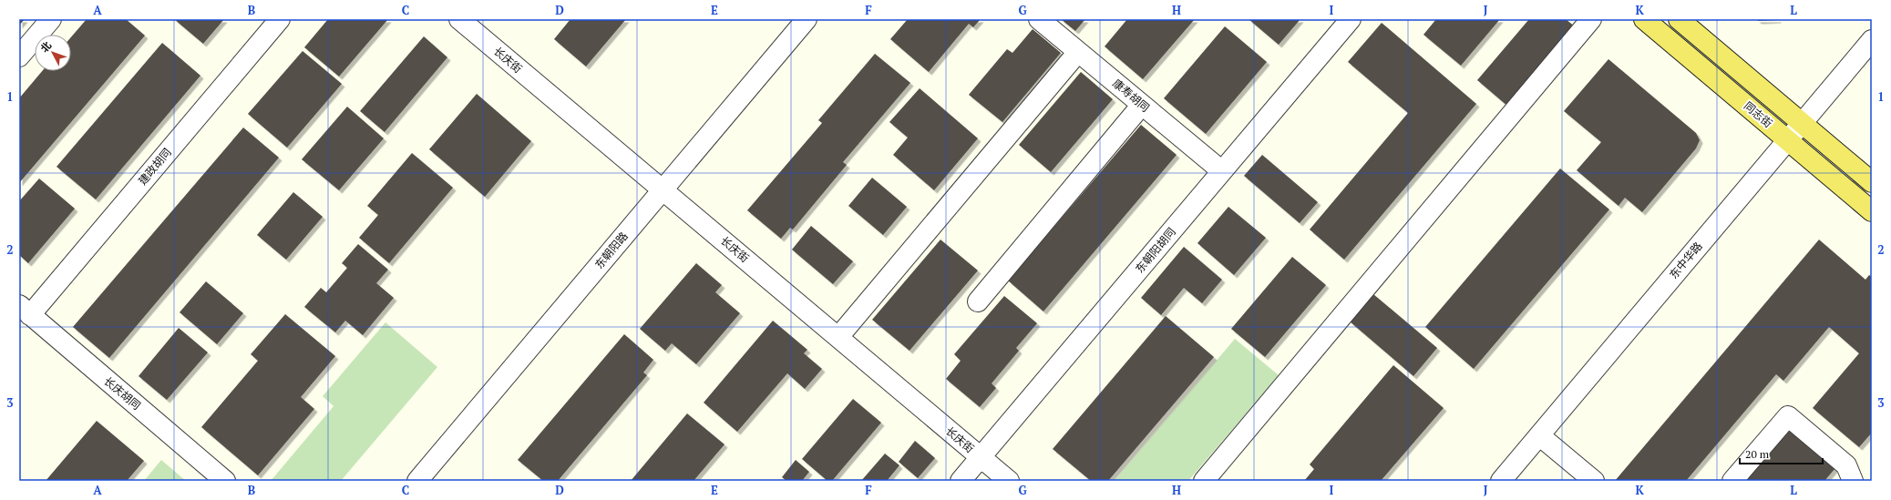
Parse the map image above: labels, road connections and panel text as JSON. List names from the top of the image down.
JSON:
{
  "streets": {
    "main road": ["同志街"],
    "street": [
      "长庆街",
      "康寿胡同",
      "建政胡同",
      "东朝阳路",
      "东朝阳胡同",
      "东中华路",
      "长庆胡同"
    ]
  },
  "crossings": [
    ["长庆街", "东朝阳路"],
    ["长庆街", "东朝阳胡同"],
    ["康寿胡同", "东朝阳胡同"],
    ["同志街", "东中华路"],
    ["建政胡同", "长庆胡同"]
  ],
  "scale_bar": "20 m",
  "north": "top left",
  "grid": {
    "columns": [
      "A",
      "B",
      "C",
      "D",
      "E",
      "F",
      "G",
      "H",
      "I",
      "J",
      "K",
      "L"
    ],
    "rows": ["1", "2", "3"]
  }
}
